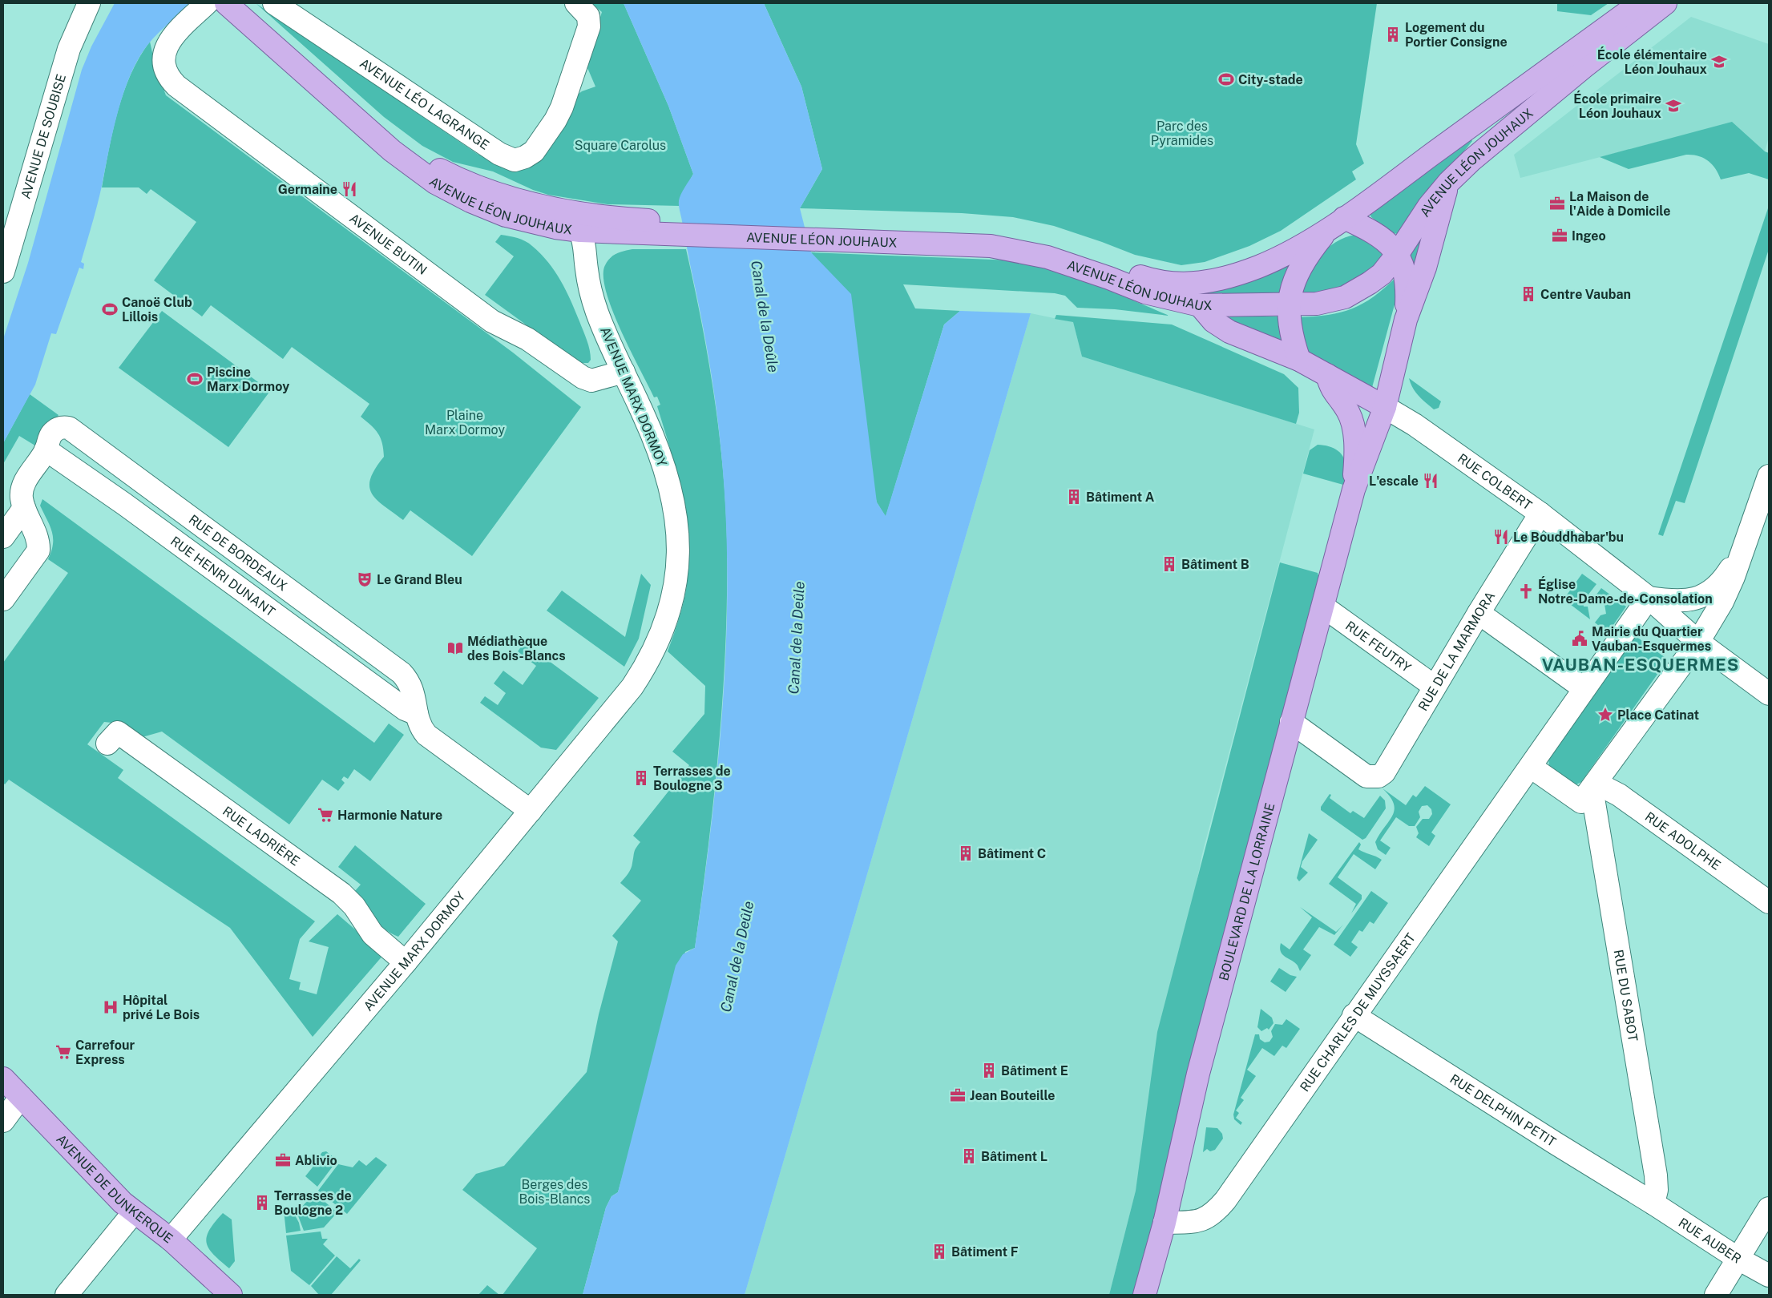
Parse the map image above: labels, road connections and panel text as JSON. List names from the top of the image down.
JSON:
{
  "streets": {
    "main road": [
      "AVENUE LÉON JOUHAUX",
      "RUE COLBERT",
      "BOULEVARD DE LA LORRAINE",
      "AVENUE DE DUNKERQUE"
    ],
    "street": [
      "AVENUE LÉO LAGRANGE",
      "AVENUE DE SOUBISE",
      "AVENUE BUTIN",
      "AVENUE MARX DORMOY",
      "RUE DE BORDEAUX",
      "RUE HENRI DUNANT",
      "RUE FEUTRY",
      "RUE DE LA MARMORA",
      "RUE LADRIÈRE",
      "RUE ADOLPHE",
      "RUE DU SABOT",
      "RUE CHARLES DE MUYSSAERT",
      "RUE DELPHIN PETIT",
      "RUE AUBER"
    ]
  },
  "crossings": [
    ["AVENUE LÉON JOUHAUX", "AVENUE MARX DORMOY"],
    ["AVENUE LÉON JOUHAUX", "RUE COLBERT"],
    ["AVENUE LÉON JOUHAUX", "BOULEVARD DE LA LORRAINE"],
    ["AVENUE BUTIN", "AVENUE MARX DORMOY"],
    ["AVENUE MARX DORMOY", "RUE LADRIÈRE"],
    ["AVENUE MARX DORMOY", "AVENUE DE DUNKERQUE"],
    ["RUE COLBERT", "RUE DE LA MARMORA"],
    ["RUE COLBERT", "BOULEVARD DE LA LORRAINE"],
    ["RUE DE BORDEAUX", "RUE HENRI DUNANT"],
    ["RUE FEUTRY", "RUE DE LA MARMORA"],
    ["RUE FEUTRY", "BOULEVARD DE LA LORRAINE"],
    ["RUE DE LA MARMORA", "BOULEVARD DE LA LORRAINE"],
    ["RUE ADOLPHE", "RUE DU SABOT"],
    ["BOULEVARD DE LA LORRAINE", "RUE CHARLES DE MUYSSAERT"],
    ["RUE DU SABOT", "RUE DELPHIN PETIT"],
    ["RUE DU SABOT", "RUE AUBER"],
    ["RUE CHARLES DE MUYSSAERT", "RUE DELPHIN PETIT"],
    ["RUE DELPHIN PETIT", "RUE AUBER"]
  ],
  "districts": ["VAUBAN-ESQUERMES"],
  "water": ["Canal de la Deûle"],
  "parks": [
    "Parc des Pyramides",
    "Square Carolus",
    "Plaine Marx Dormoy",
    "Berges des Bois-Blancs"
  ],
  "places": {
    "building": [
      "Logement du Portier Consigne",
      "Centre Vauban",
      "Bâtiment A",
      "Bâtiment B",
      "Terrasses de Boulogne 3",
      "Bâtiment C",
      "Bâtiment E",
      "Bâtiment L",
      "Terrasses de Boulogne 2",
      "Bâtiment F"
    ],
    "school or university": ["École élémentaire Léon Jouhaux", "École primaire Léon Jouhaux"],
    "sports": ["City-stade", "Canoë Club Lillois", "Piscine Marx Dormoy"],
    "restaurant": ["Germaine", "L'escale", "Le Bouddhabar'bu"],
    "office": [
      "La Maison de l'Aide à Domicile",
      "Ingeo",
      "Jean Bouteille",
      "Ablivio"
    ],
    "theatre": ["Le Grand Bleu"],
    "church": ["Église Notre-Dame-de-Consolation"],
    "public building": ["Mairie du Quartier Vauban-Esquermes"],
    "library": ["Médiathèque des Bois-Blancs"],
    "place": ["Place Catinat"],
    "supermarket": ["Harmonie Nature", "Carrefour Express"],
    "hospital": ["Hôpital privé Le Bois"]
  }
}
